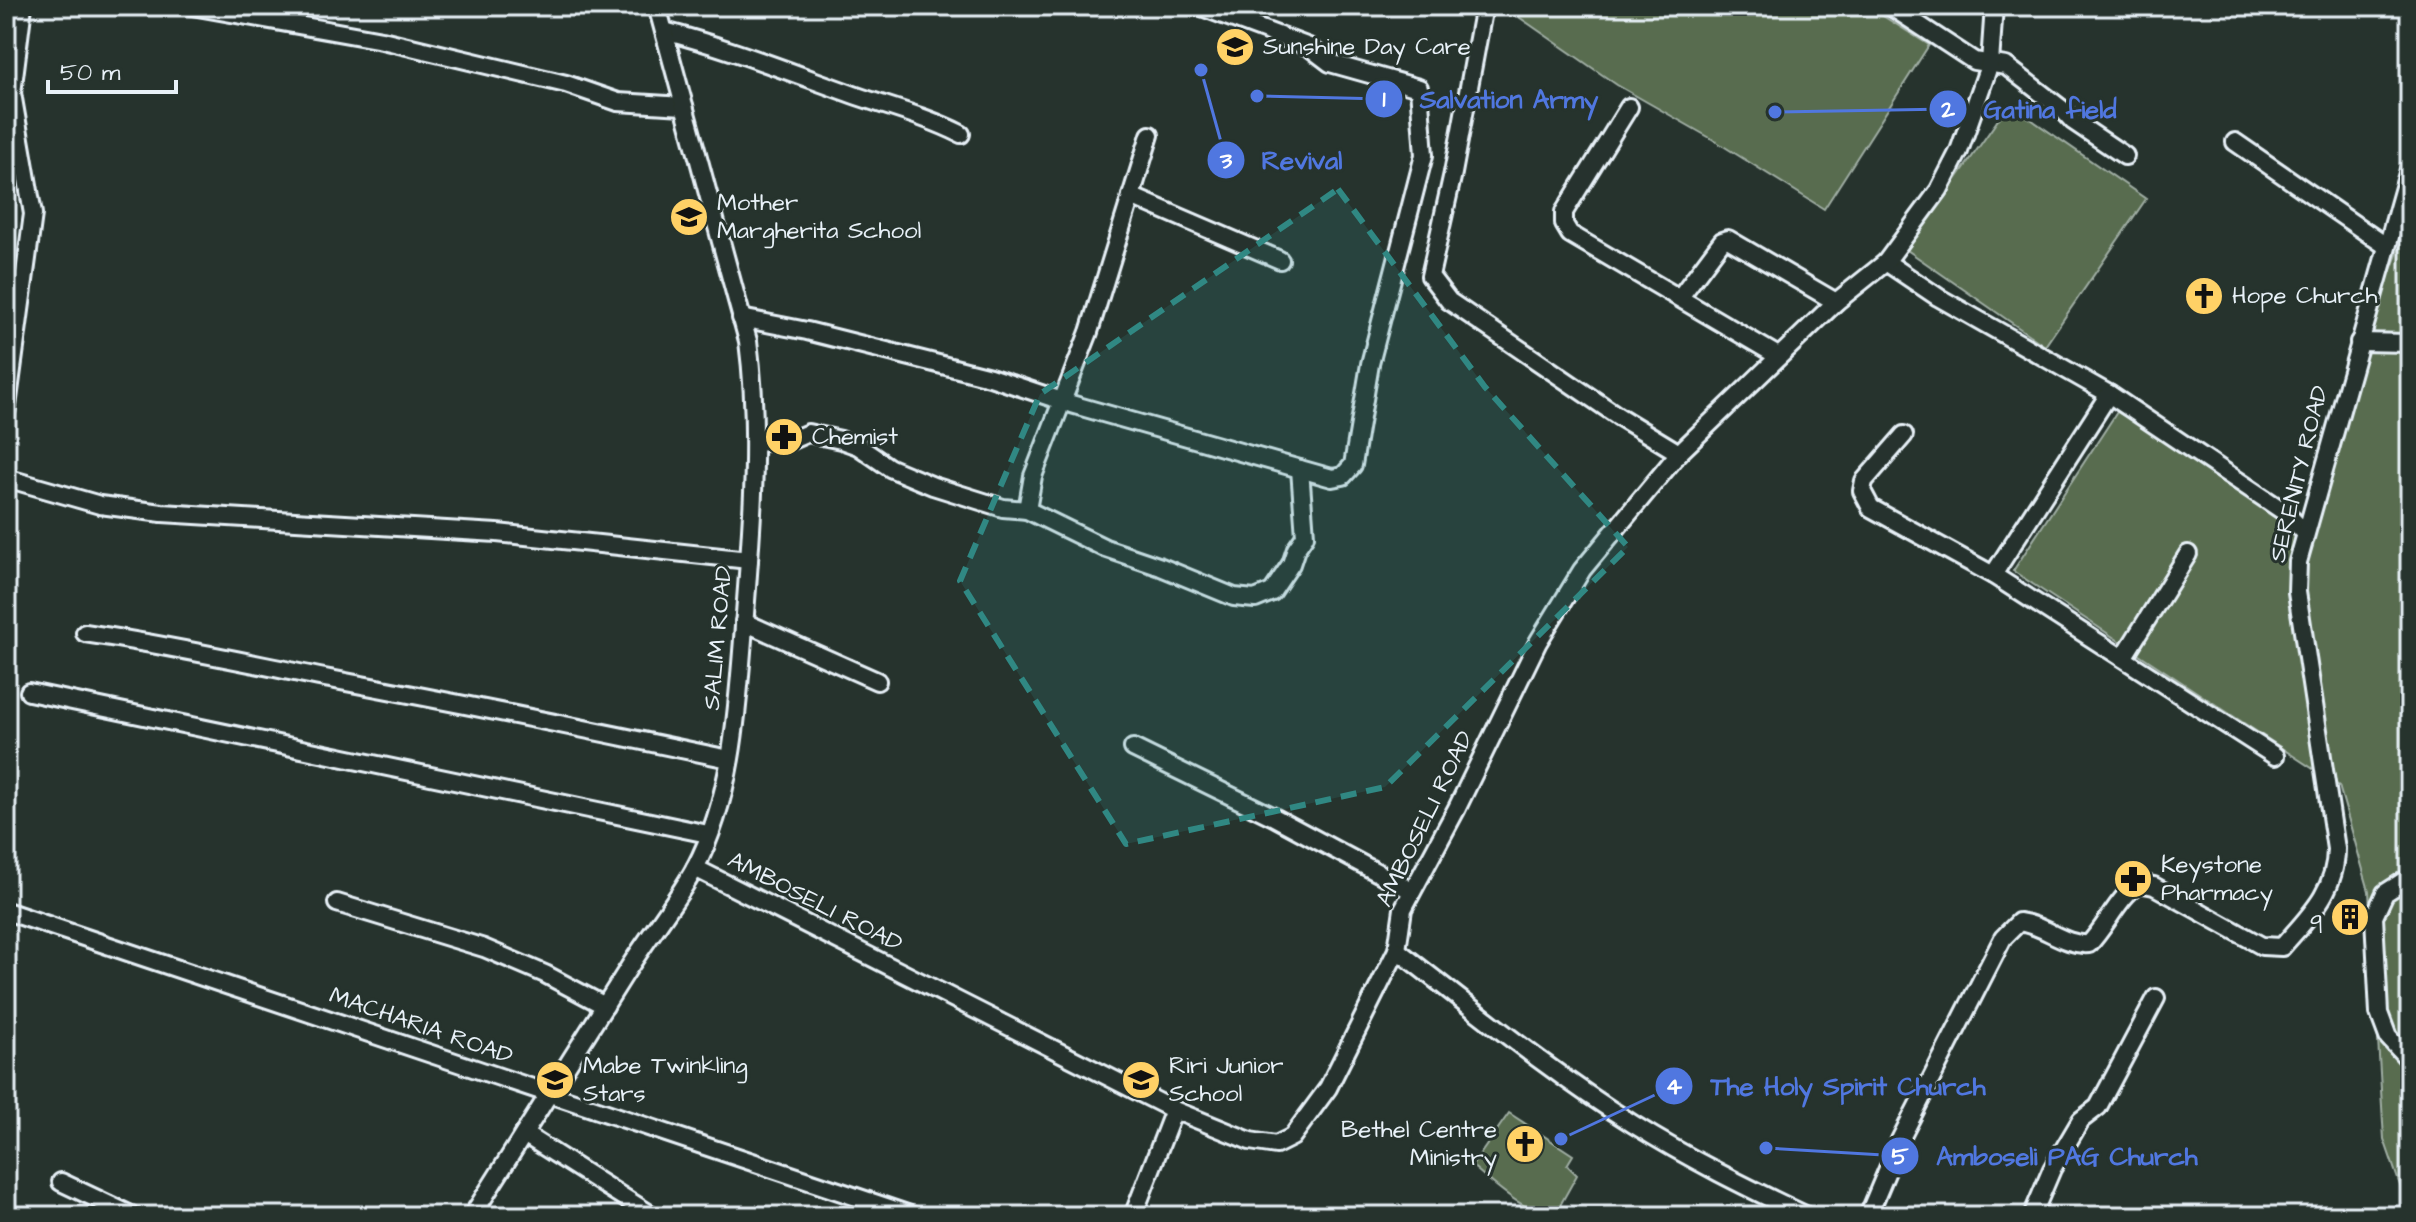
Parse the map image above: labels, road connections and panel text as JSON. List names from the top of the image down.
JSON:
{
  "streets": {
    "street": [
      "SERENITY ROAD",
      "SALIM ROAD",
      "AMBOSELI ROAD",
      "MACHARIA ROAD"
    ]
  },
  "crossings": [
    ["SALIM ROAD", "AMBOSELI ROAD"],
    ["SALIM ROAD", "MACHARIA ROAD"]
  ],
  "places": {
    "school or university": [
      "Sunshine Day Care",
      "Mother Margherita School",
      "Mabe Twinkling Stars",
      "Riri Junior School"
    ],
    "other": [
      "Revival",
      "Salvation Army",
      "Gatina field",
      "The Holy Spirit Church",
      "Amboseli PAG Church"
    ],
    "church": ["Hope Church", "Bethel Centre Ministry"],
    "pharmacy": ["Chemist", "Keystone Pharmacy"],
    "building": ["q"]
  },
  "scale_bar": "50 m"
}
